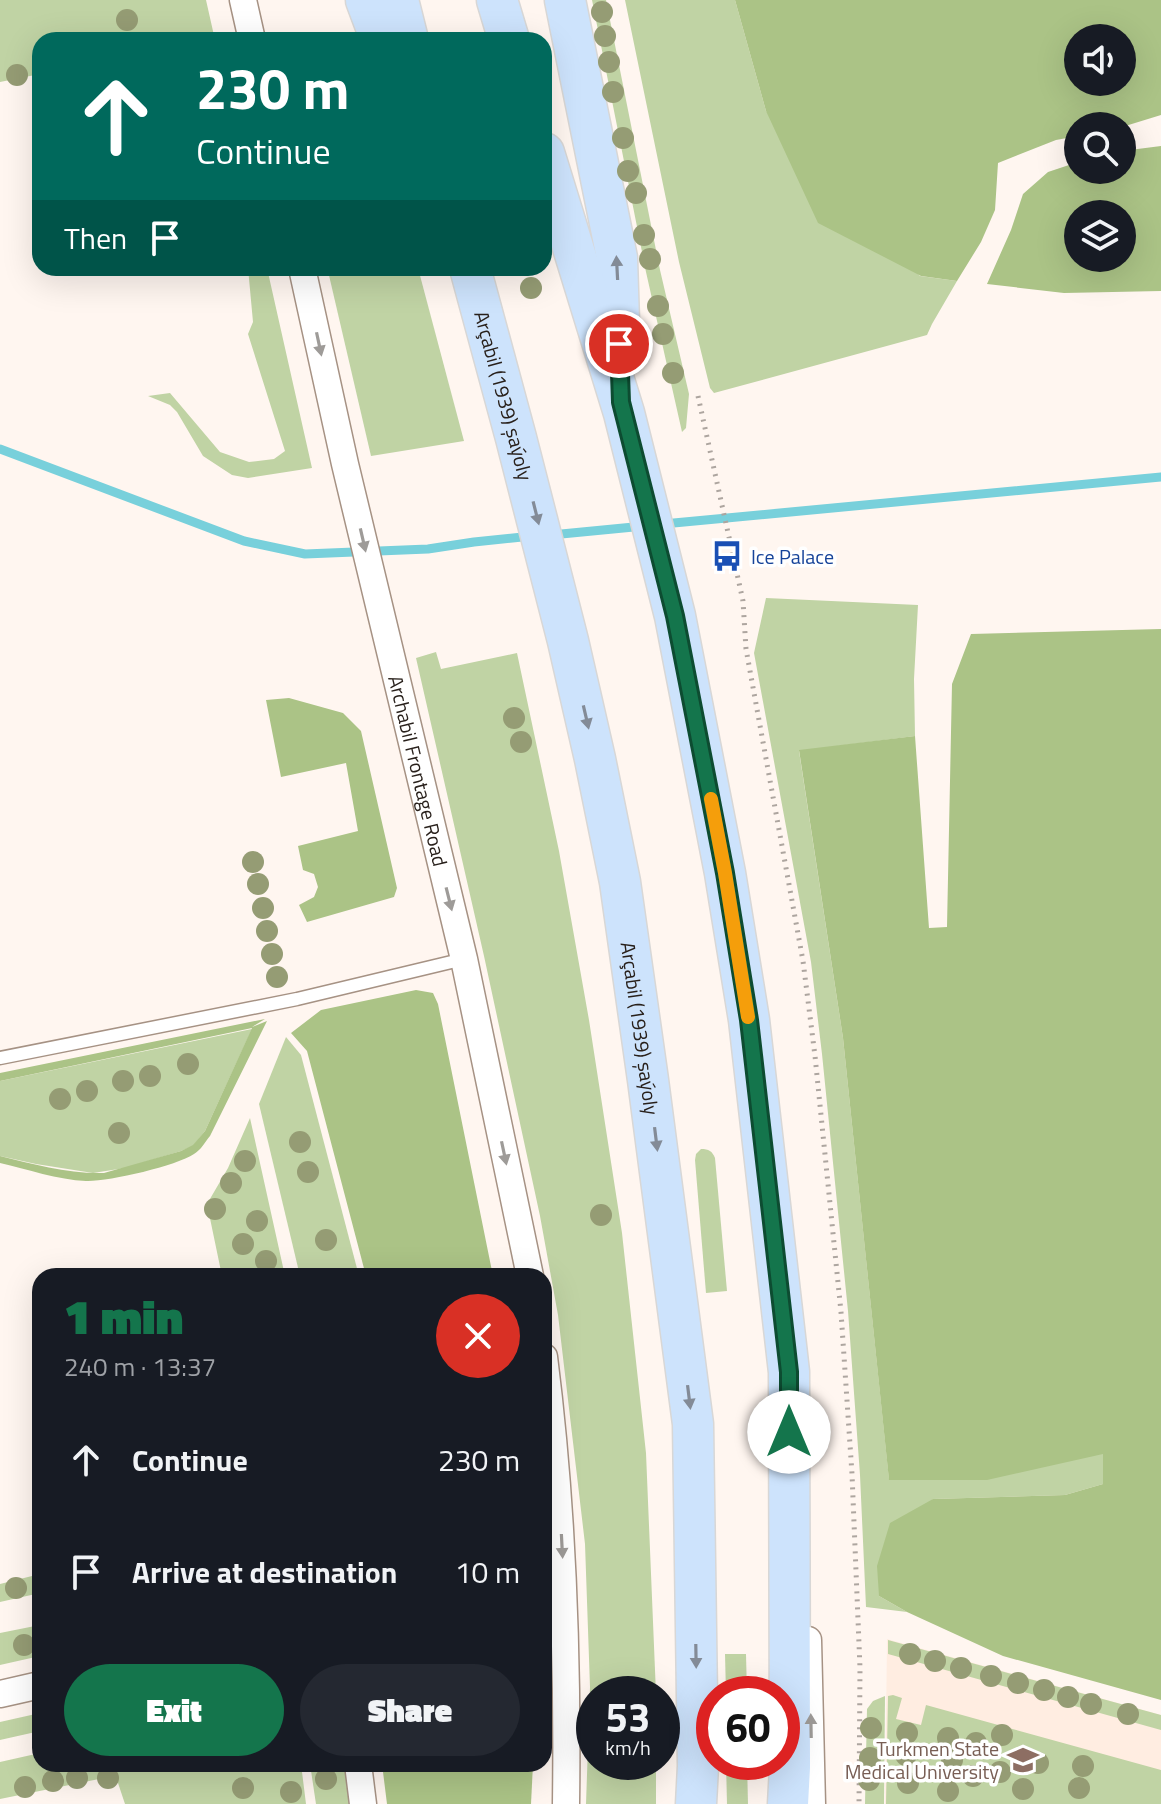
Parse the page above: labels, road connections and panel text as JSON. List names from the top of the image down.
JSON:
{
  "streets": {
    "main road": ["Arçabil (1939) şaýoly"],
    "street": ["Archabil Frontage Road"]
  },
  "one_way": ["Archabil Frontage Road"],
  "places": {
    "bus stop": ["Ice Palace"],
    "school or university": ["Turkmen State Medical University"]
  },
  "page": {
    "turn": ["230 m", "Continue"],
    "then": "Then",
    "heading": ["1 min", "240 m · 13:37"],
    "list": [
      {
        "name": "Continue",
        "value": "230 m"
      },
      {
        "name": "Arrive at destination",
        "value": "10 m"
      }
    ],
    "buttons": ["Exit", "Share"],
    "speed": "53 km/h",
    "limit": "60"
  }
}
